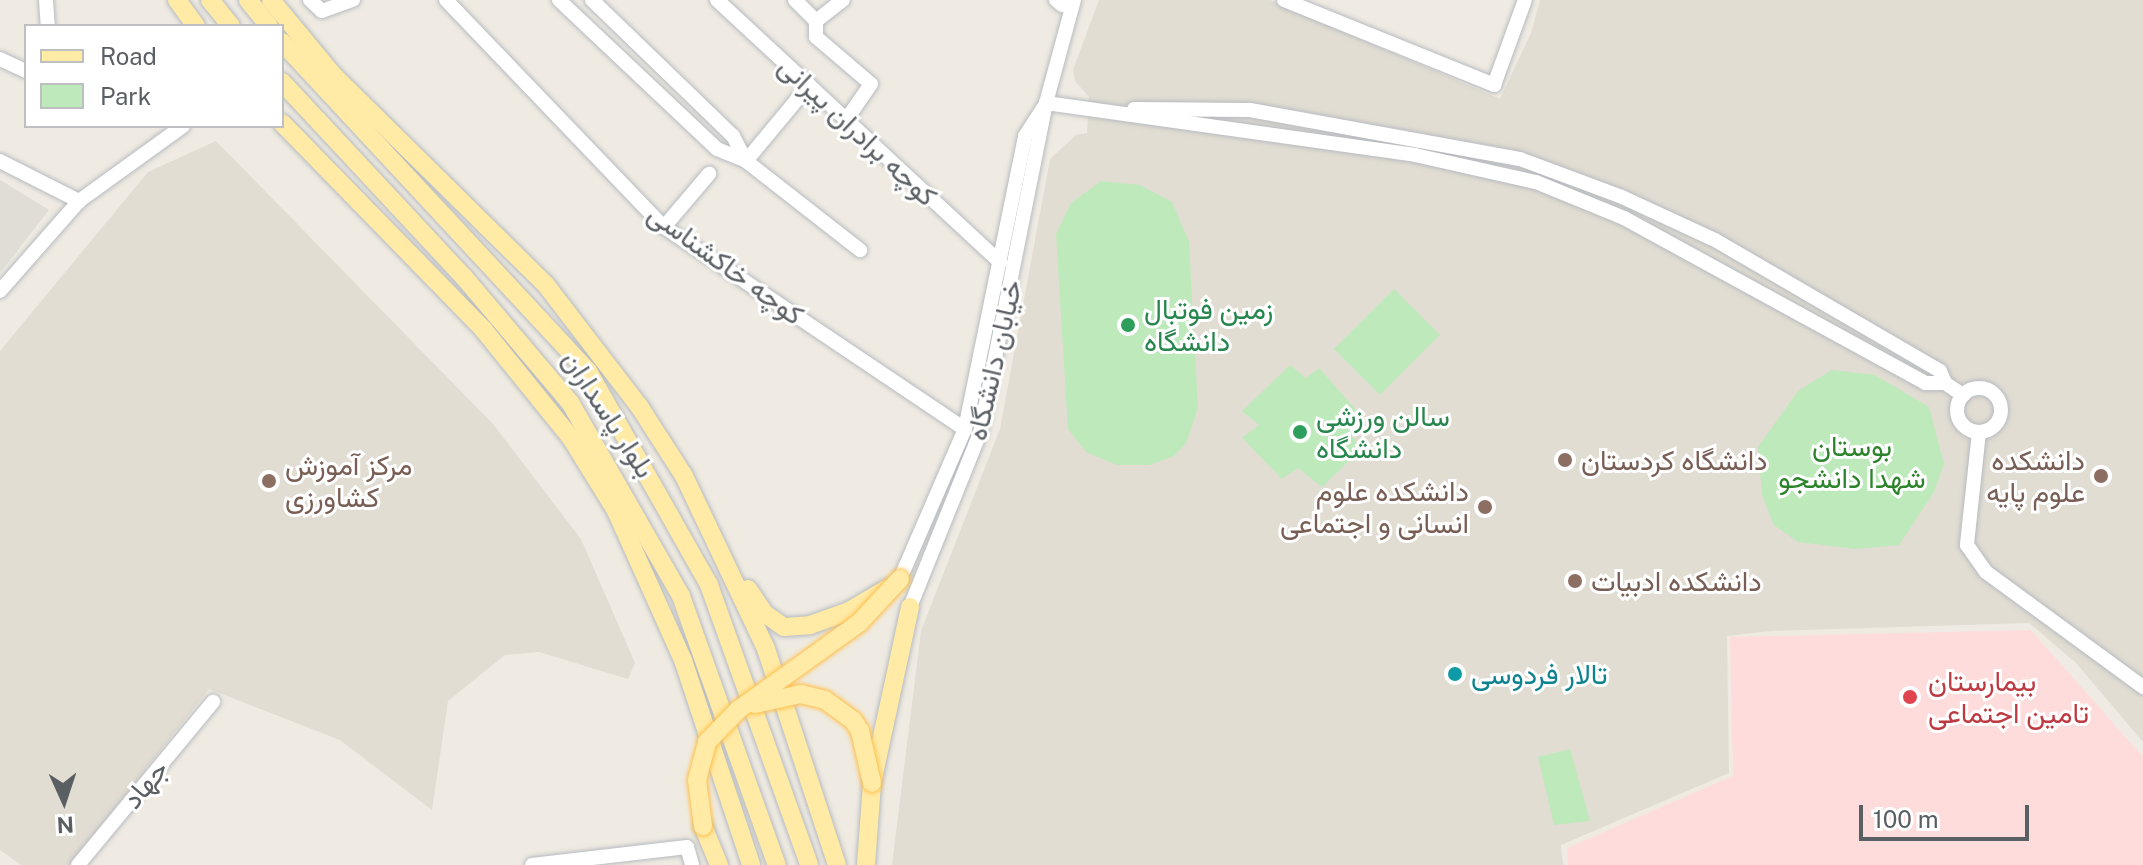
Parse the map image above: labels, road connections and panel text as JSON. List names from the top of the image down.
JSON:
{
  "streets": {
    "main road": ["بلوار پاسداران"],
    "street": [
      "کوچه برادران پیرانی",
      "کوچه خاکشناسی",
      "خیابان دانشگاه",
      "جهاد"
    ]
  },
  "crossings": [
    ["کوچه برادران پیرانی", "خیابان دانشگاه"],
    ["کوچه خاکشناسی", "خیابان دانشگاه"]
  ],
  "parks": ["بوستان شهدا دانشجو"],
  "places": [
    "زمین فوتبال دانشگاه",
    "سالن ورزشی دانشگاه",
    "دانشگاه کردستان",
    "دانشکده علوم پایه",
    "مرکز آموزش کشاورزی",
    "دانشکده علوم انسانی و اجتماعی",
    "دانشکده ادبیات",
    "تالار فردوسی",
    "بیمارستان تامین اجتماعی"
  ],
  "legend": ["Road", "Park"],
  "scale_bar": "100 m",
  "north": "bottom"
}
